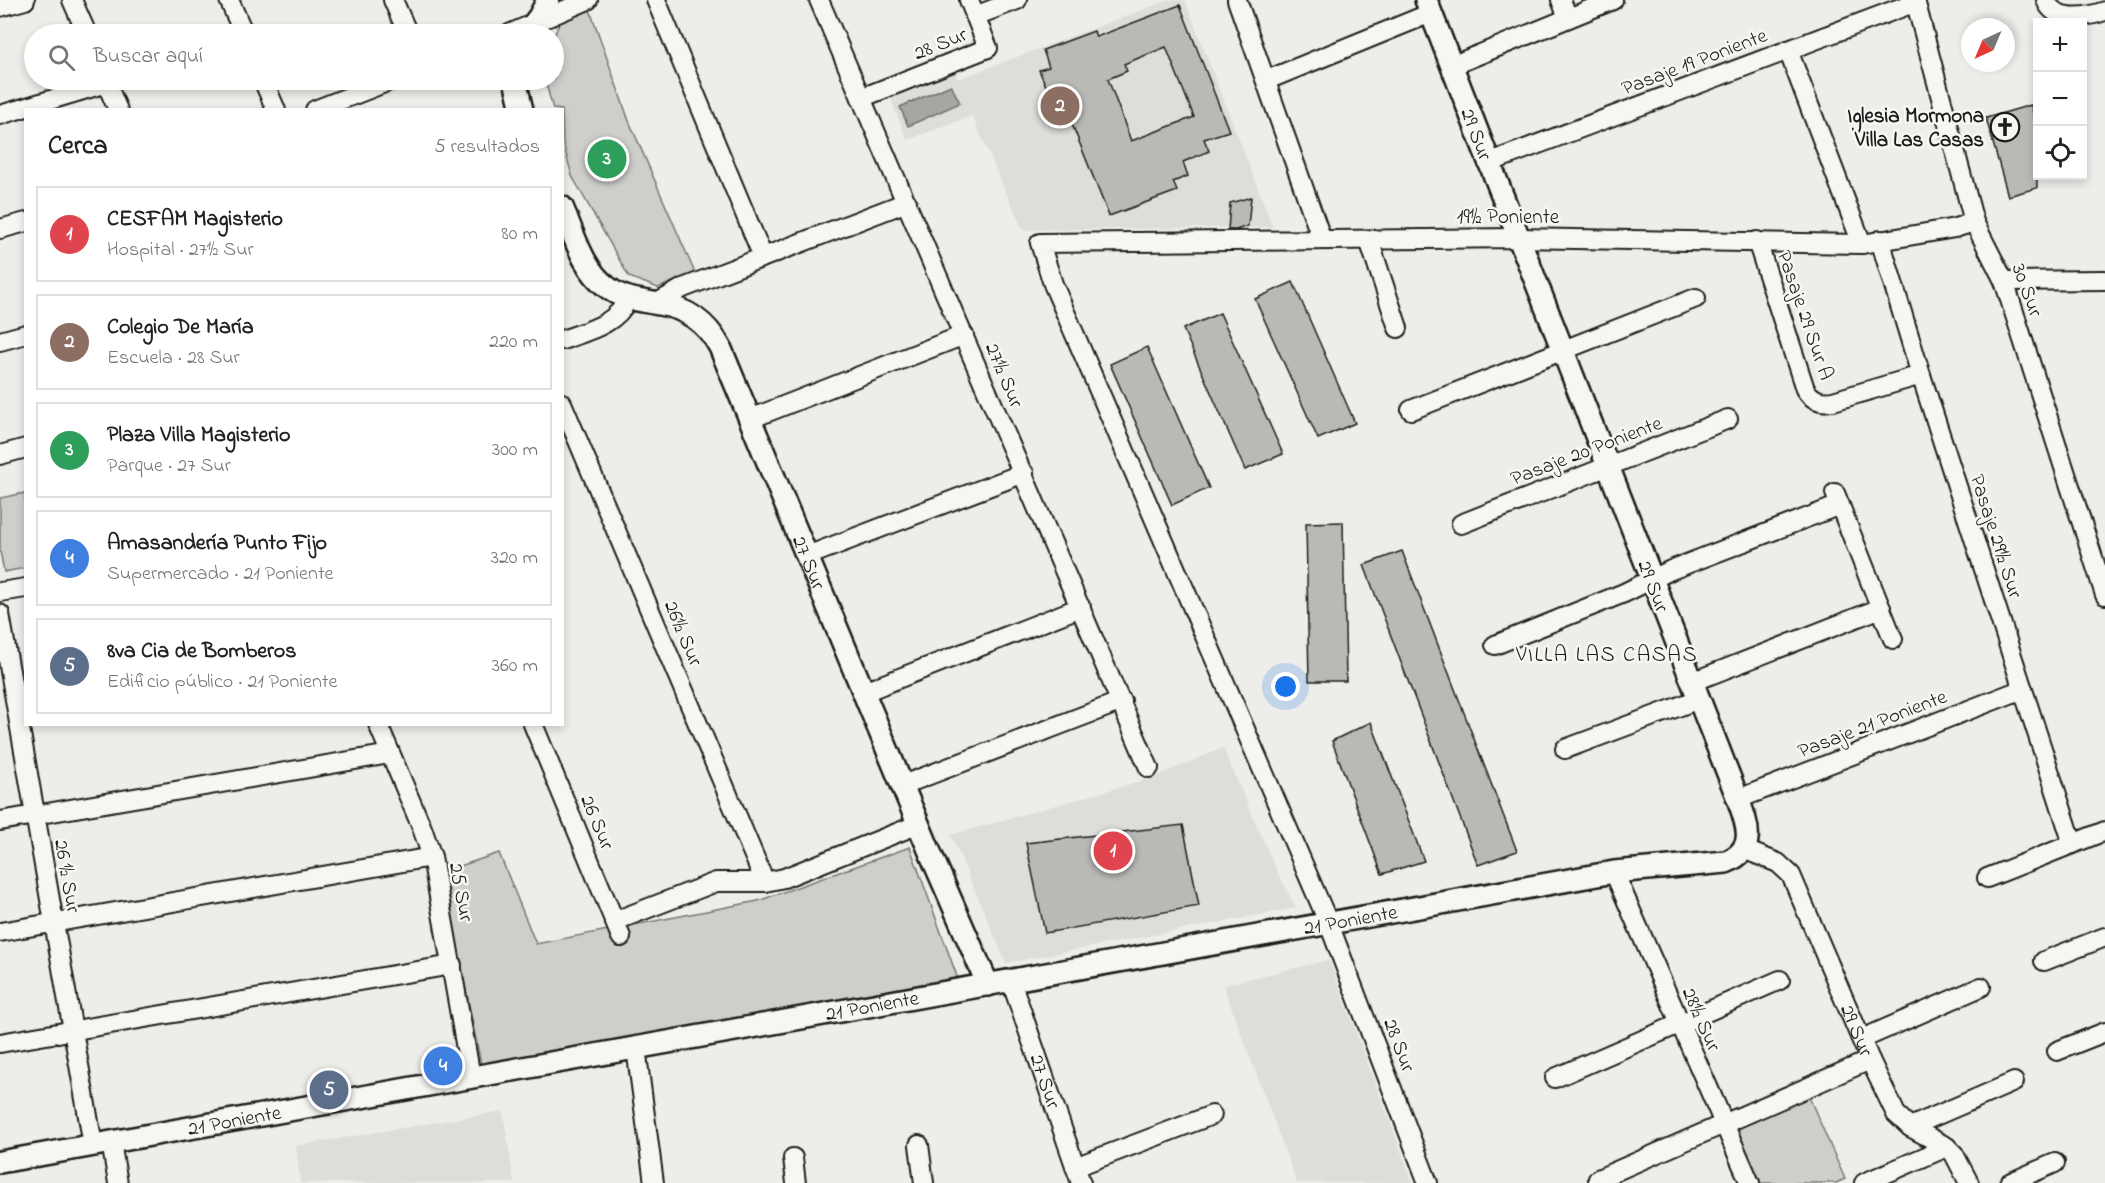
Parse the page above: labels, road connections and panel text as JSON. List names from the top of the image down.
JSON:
{
  "streets": {
    "street": [
      "28 Sur",
      "Pasaje 19 Poniente",
      "29 Sur",
      "19½ Poniente",
      "30 Sur",
      "Pasaje 29 Sur A",
      "27½ Sur",
      "Pasaje 20 Poniente",
      "Pasaje 29½ Sur",
      "27 Sur",
      "26½ Sur",
      "Pasaje 21 Poniente",
      "26 Sur",
      "26 ½ Sur",
      "25 Sur",
      "21 Poniente",
      "28½ Sur"
    ]
  },
  "crossings": [
    ["28 Sur", "19½ Poniente"],
    ["28 Sur", "27½ Sur"],
    ["28 Sur", "21 Poniente"],
    ["Pasaje 19 Poniente", "29 Sur"],
    ["Pasaje 19 Poniente", "30 Sur"],
    ["29 Sur", "19½ Poniente"],
    ["29 Sur", "Pasaje 20 Poniente"],
    ["29 Sur", "Pasaje 21 Poniente"],
    ["29 Sur", "21 Poniente"],
    ["19½ Poniente", "30 Sur"],
    ["19½ Poniente", "Pasaje 29 Sur A"],
    ["19½ Poniente", "Pasaje 29½ Sur"],
    ["Pasaje 29 Sur A", "Pasaje 29½ Sur"],
    ["Pasaje 29½ Sur", "Pasaje 21 Poniente"],
    ["27 Sur", "21 Poniente"],
    ["26½ Sur", "26 Sur"],
    ["26 ½ Sur", "21 Poniente"],
    ["25 Sur", "21 Poniente"],
    ["21 Poniente", "28½ Sur"]
  ],
  "districts": ["VILLA LAS CASAS"],
  "places": {
    "church": ["Iglesia Mormona Villa Las Casas"]
  },
  "north": "bottom left",
  "page": {
    "map_buttons": ["+", "−"],
    "search": "Buscar aquí",
    "pins": [
      "2",
      "3",
      "1",
      "4",
      "5"
    ],
    "heading": ["Cerca", "5 resultados"],
    "list": [
      {
        "mark": "1",
        "name": "CESFAM Magisterio",
        "note": "Hospital · 27½ Sur",
        "value": "80 m"
      },
      {
        "mark": "2",
        "name": "Colegio De María",
        "note": "Escuela · 28 Sur",
        "value": "220 m"
      },
      {
        "mark": "3",
        "name": "Plaza Villa Magisterio",
        "note": "Parque · 27 Sur",
        "value": "300 m"
      },
      {
        "mark": "4",
        "name": "Amasandería Punto Fijo",
        "note": "Supermercado · 21 Poniente",
        "value": "320 m"
      },
      {
        "mark": "5",
        "name": "8va Cia de Bomberos",
        "note": "Edificio público · 21 Poniente",
        "value": "360 m"
      }
    ]
  }
}
